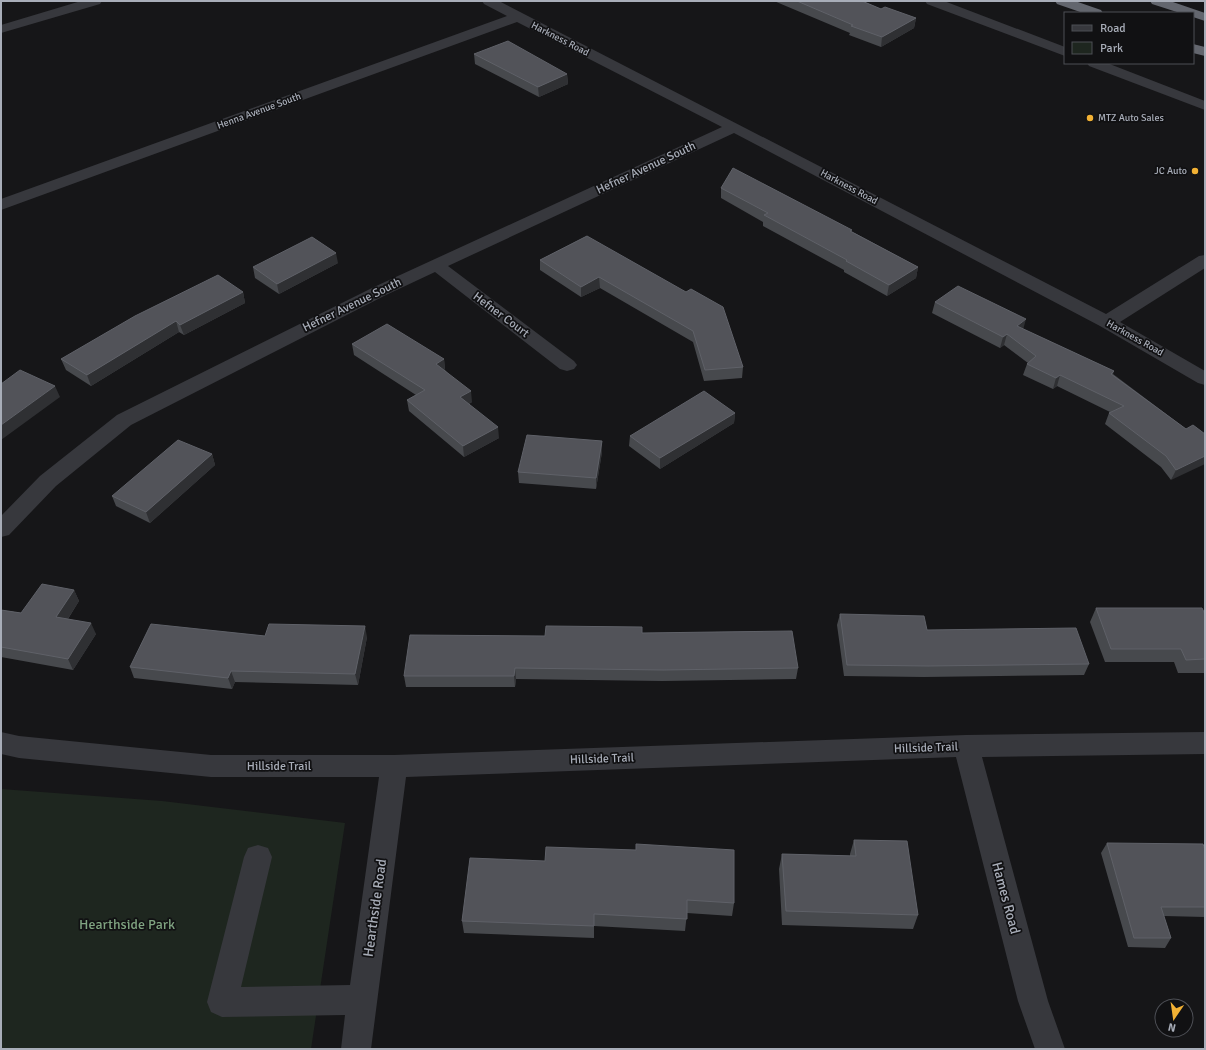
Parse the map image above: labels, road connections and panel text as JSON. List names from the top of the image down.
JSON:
{
  "streets": {
    "street": [
      "Harkness Road",
      "Henna Avenue South",
      "Hefner Avenue South",
      "Hefner Court",
      "Hillside Trail",
      "Hames Road",
      "Hearthside Road"
    ]
  },
  "crossings": [
    ["Harkness Road", "Henna Avenue South"],
    ["Harkness Road", "Hefner Avenue South"],
    ["Hefner Avenue South", "Hefner Court"],
    ["Hillside Trail", "Hames Road"],
    ["Hillside Trail", "Hearthside Road"]
  ],
  "parks": ["Hearthside Park"],
  "places": ["MTZ Auto Sales", "JC Auto"],
  "legend": ["Road", "Park"],
  "north": "bottom"
}
